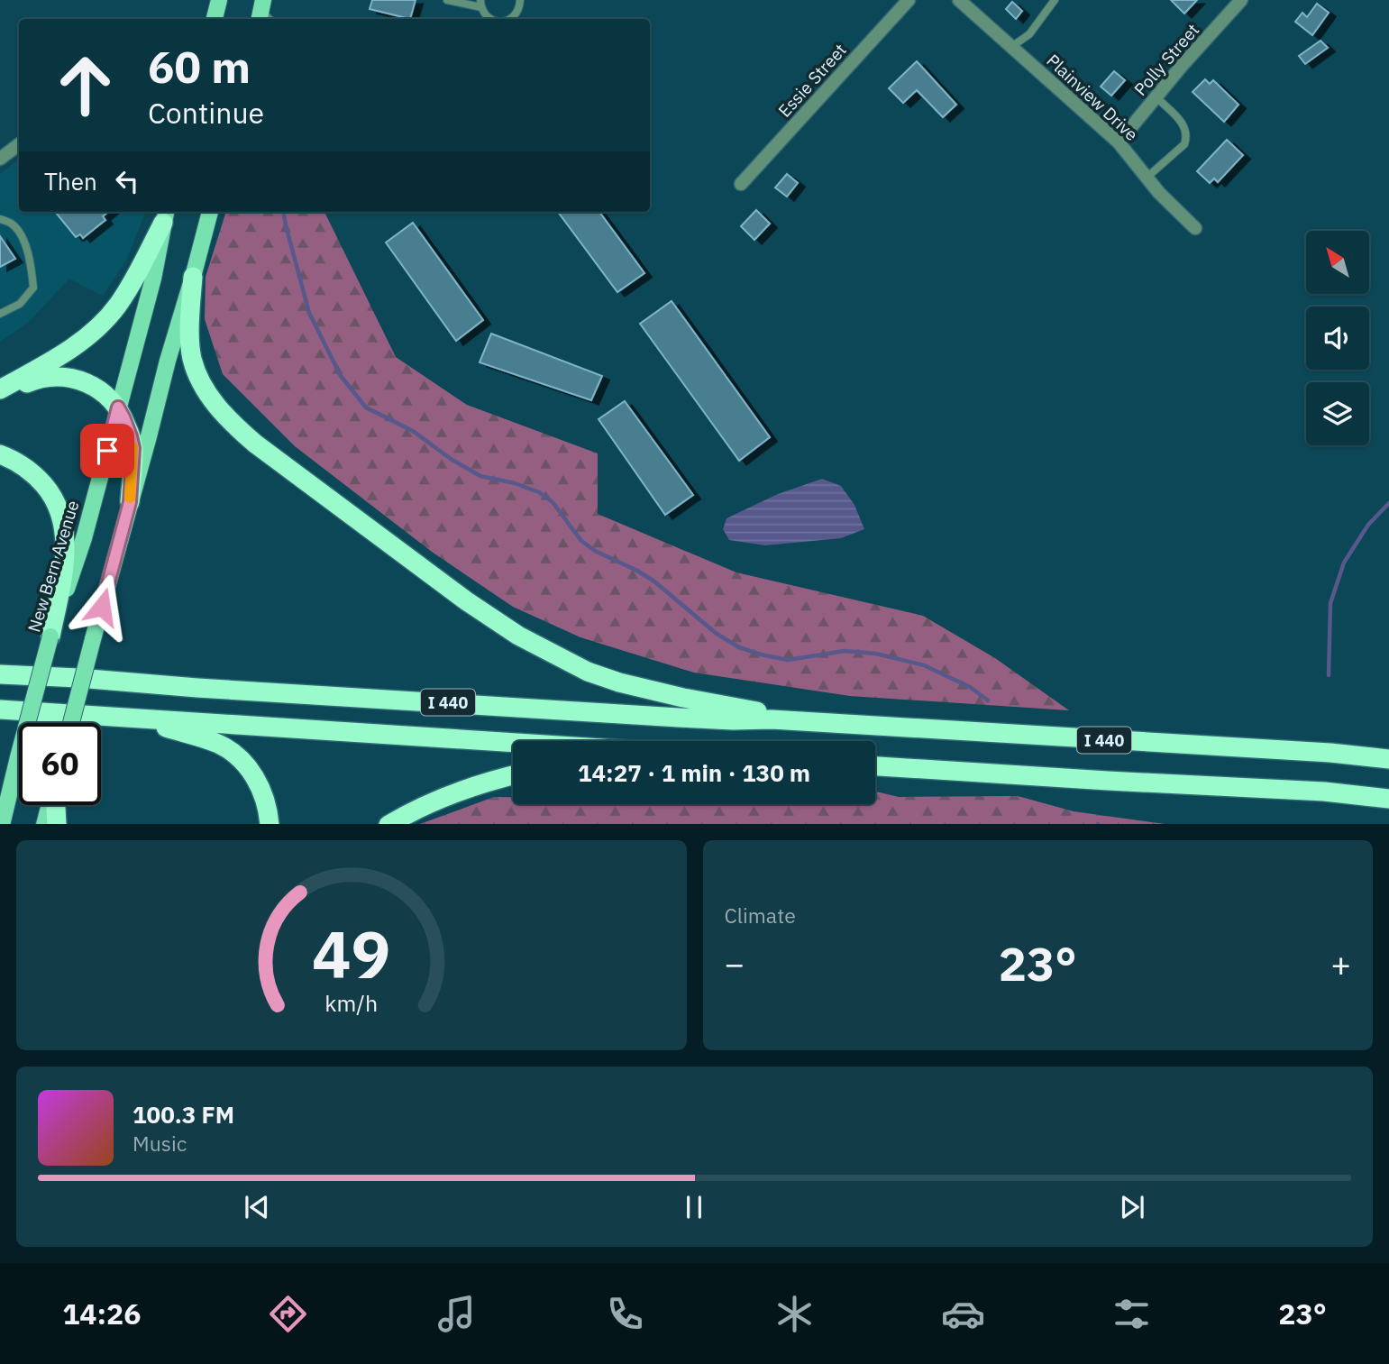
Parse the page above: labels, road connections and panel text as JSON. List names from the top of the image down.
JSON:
{
  "streets": {
    "highway": ["I 440"],
    "main road": ["New Bern Avenue"],
    "street": ["Polly Street", "Essie Street", "Plainview Drive"]
  },
  "crossings": [
    ["Polly Street", "Plainview Drive"]
  ],
  "north": "top left",
  "page": {
    "turn": ["60 m", "Continue"],
    "then": "Then",
    "limit": "60",
    "trip": "14:27 · 1 min · 130 m",
    "tile": "Climate",
    "heat": ["−", "23°", "+"],
    "song": ["100.3 FM", "Music"],
    "tabs": ["14:26", "23°"],
    "gauge": ["49", "km/h"]
  }
}
